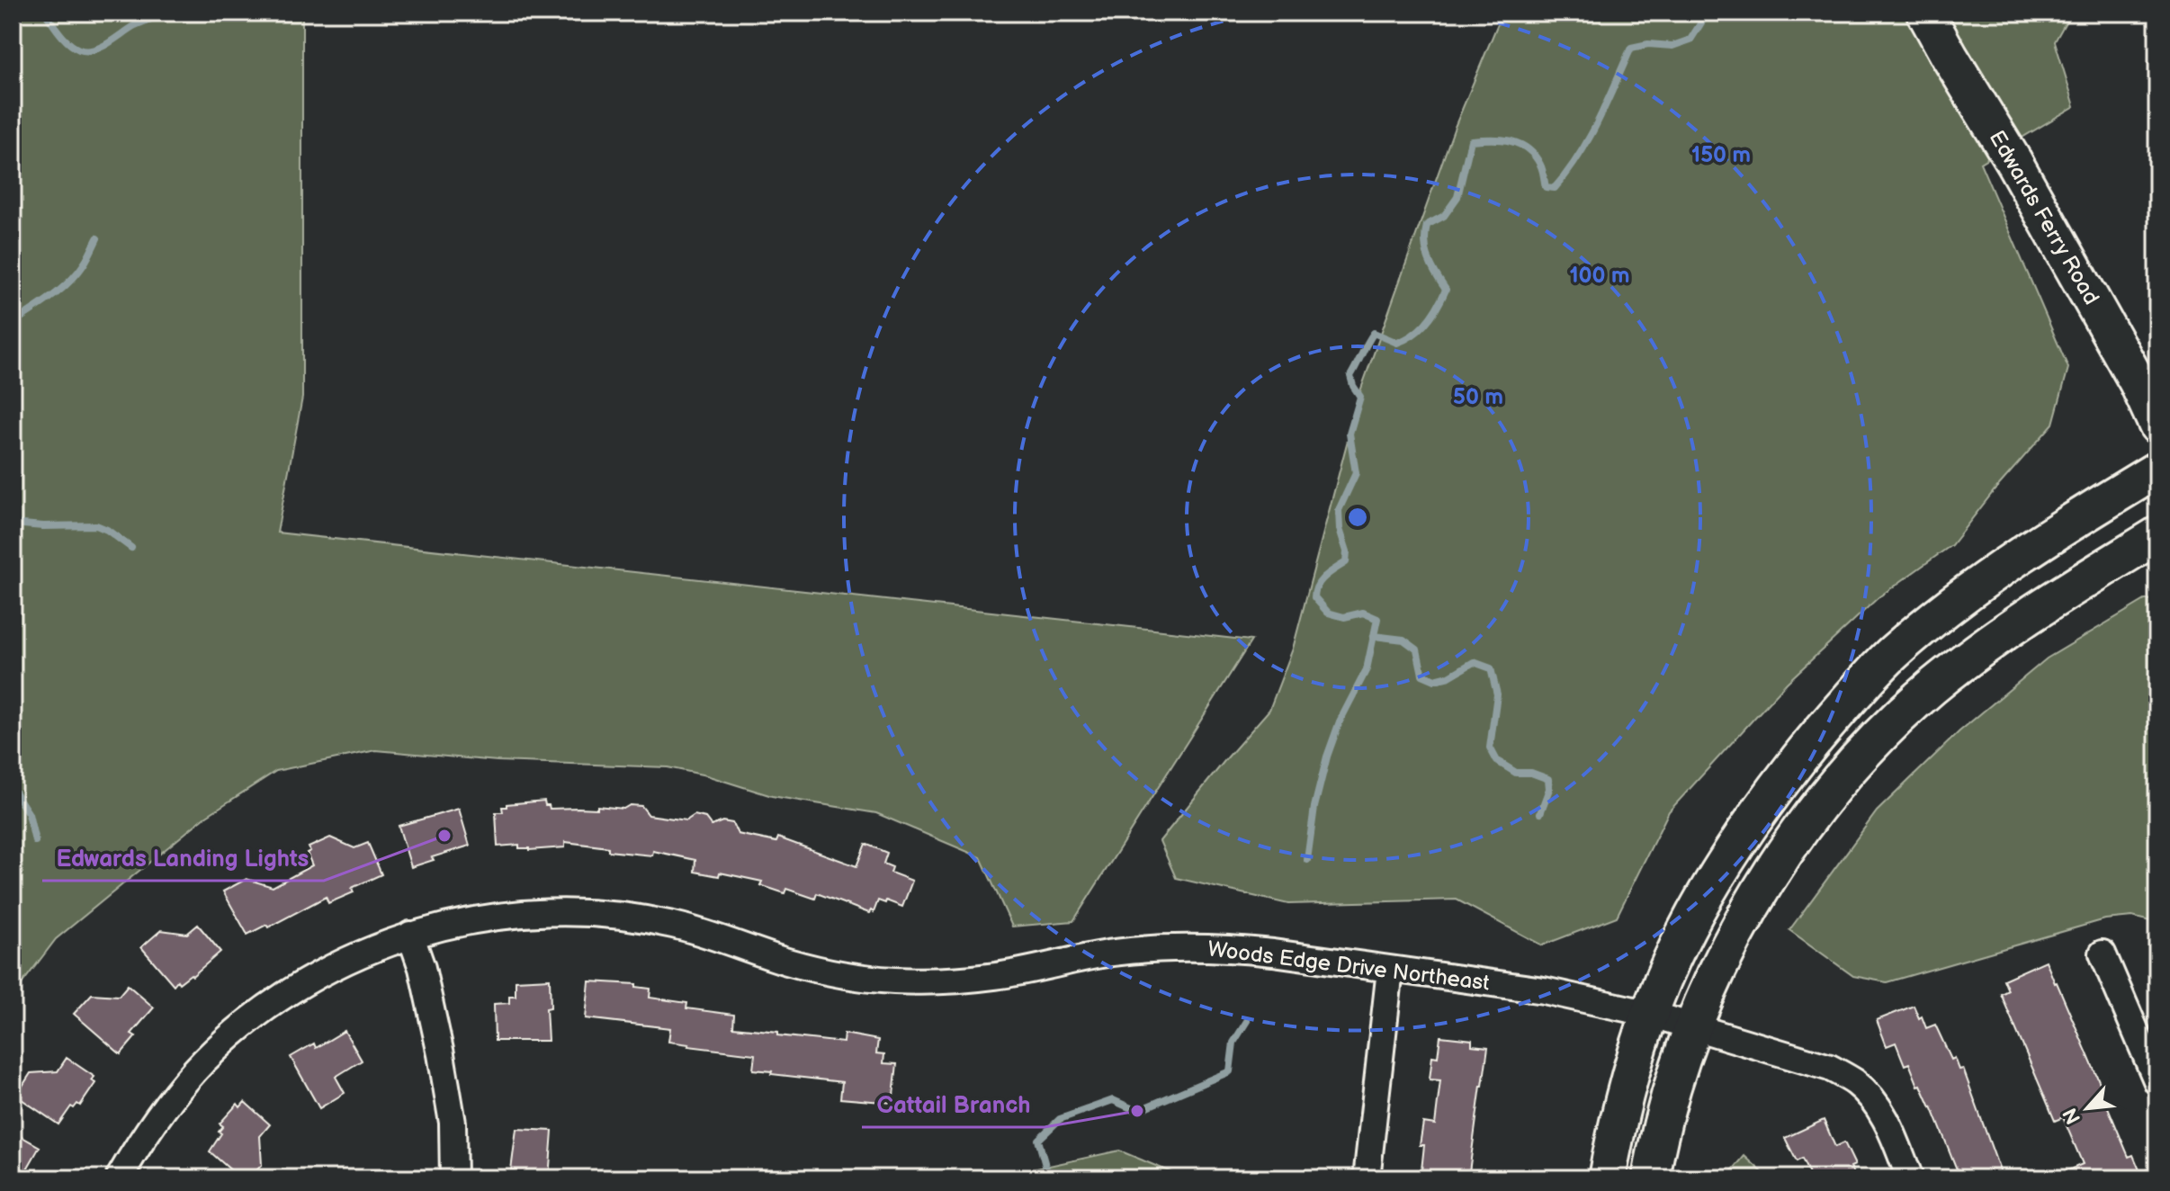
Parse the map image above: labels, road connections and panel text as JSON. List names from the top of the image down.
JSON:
{
  "streets": {
    "main road": ["Edwards Ferry Road"],
    "street": ["Woods Edge Drive Northeast"]
  },
  "places": ["Edwards Landing Lights", "Cattail Branch"],
  "north": "bottom left",
  "rings": ["150 m", "100 m", "50 m"]
}
